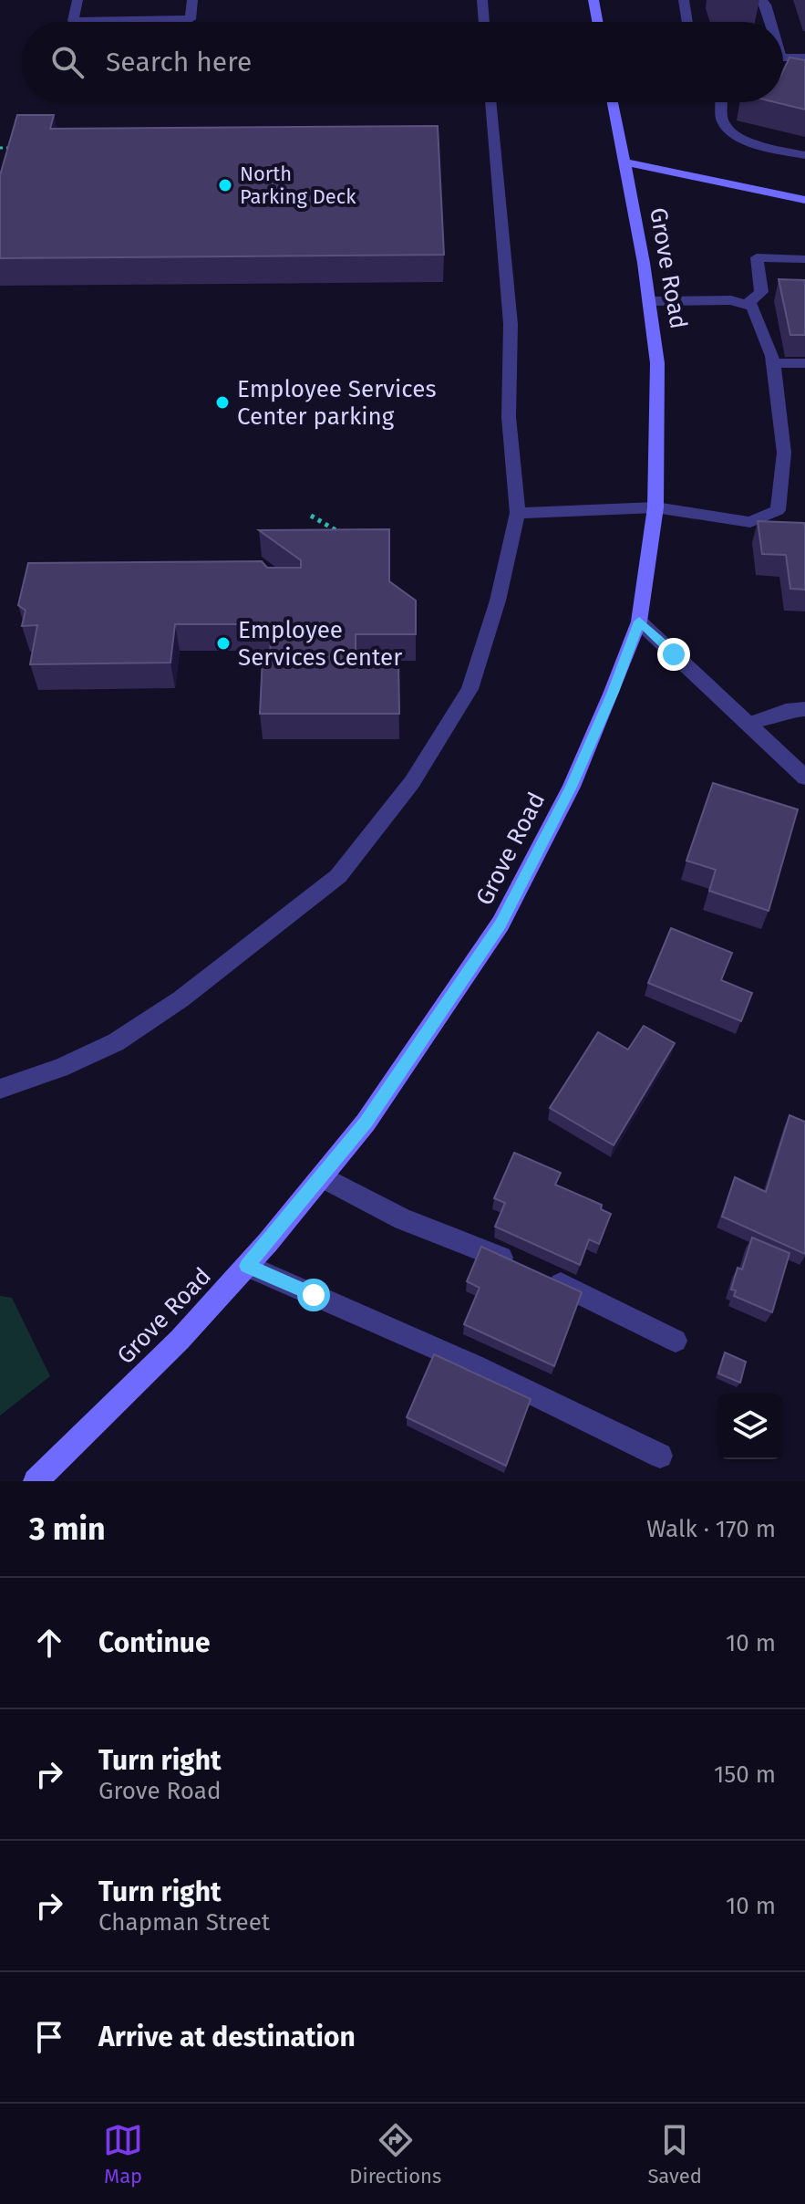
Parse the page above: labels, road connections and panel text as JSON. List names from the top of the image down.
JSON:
{
  "streets": {
    "main road": ["Grove Road"]
  },
  "places": ["North Parking Deck", "Employee Services Center parking", "Employee Services Center"],
  "page": {
    "search": "Search here",
    "heading": ["3 min", "Walk · 170 m"],
    "list": [
      ["Continue", "10 m"],
      ["Turn right", "Grove Road", "150 m"],
      ["Turn right", "Chapman Street", "10 m"],
      "Arrive at destination"
    ],
    "nav": ["Map", "Directions", "Saved"]
  }
}
